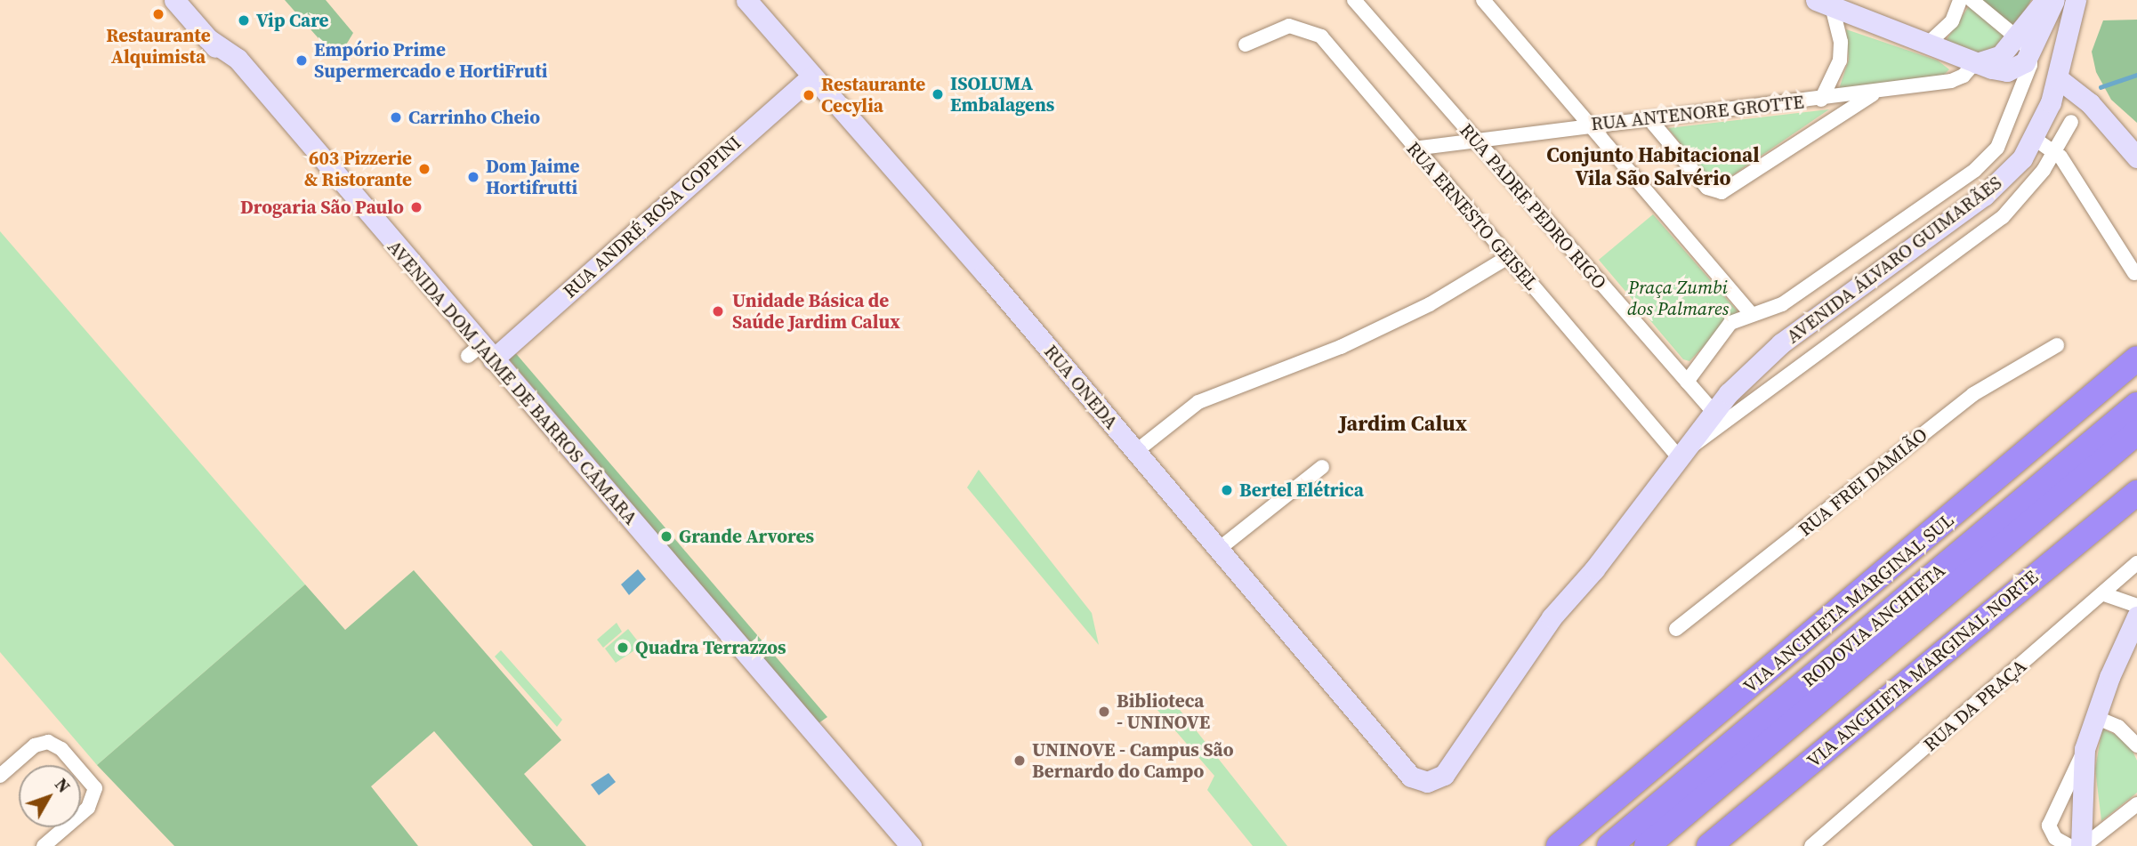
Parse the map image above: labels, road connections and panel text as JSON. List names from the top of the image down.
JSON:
{
  "streets": {
    "highway": ["VIA ANCHIETA MARGINAL SUL", "RODOVIA ANCHIETA", "VIA ANCHIETA MARGINAL NORTE"],
    "street": [
      "RUA ANTENORE GROTTE",
      "RUA PADRE PEDRO RIGO",
      "RUA ERNESTO GEISEL",
      "RUA ANDRÉ ROSA COPPINI",
      "AVENIDA ÁLVARO GUIMARÃES",
      "AVENIDA DOM JAIME DE BARROS CÂMARA",
      "RUA ONEDA",
      "RUA FREI DAMIÃO",
      "RUA DA PRAÇA"
    ]
  },
  "crossings": [
    ["RUA ANTENORE GROTTE", "RUA PADRE PEDRO RIGO"],
    ["RUA ANTENORE GROTTE", "RUA ERNESTO GEISEL"],
    ["RUA PADRE PEDRO RIGO", "AVENIDA ÁLVARO GUIMARÃES"],
    ["RUA ERNESTO GEISEL", "AVENIDA ÁLVARO GUIMARÃES"],
    ["RUA ANDRÉ ROSA COPPINI", "AVENIDA DOM JAIME DE BARROS CÂMARA"],
    ["RUA ANDRÉ ROSA COPPINI", "RUA ONEDA"],
    ["AVENIDA ÁLVARO GUIMARÃES", "RUA ONEDA"]
  ],
  "districts": ["Conjunto Habitacional Vila São Salvério", "Jardim Calux"],
  "parks": ["Praça Zumbi dos Palmares"],
  "places": [
    "Restaurante Alquimista",
    "Vip Care",
    "Empório Prime Supermercado e HortiFruti",
    "ISOLUMA Embalagens",
    "Restaurante Cecylia",
    "Carrinho Cheio",
    "603 Pizzerie & Ristorante",
    "Dom Jaime Hortifrutti",
    "Drogaria São Paulo",
    "Unidade Básica de Saúde Jardim Calux",
    "Bertel Elétrica",
    "Grande Arvores",
    "Quadra Terrazzos",
    "Biblioteca - UNINOVE",
    "UNINOVE - Campus São Bernardo do Campo"
  ],
  "north": "top right"
}
